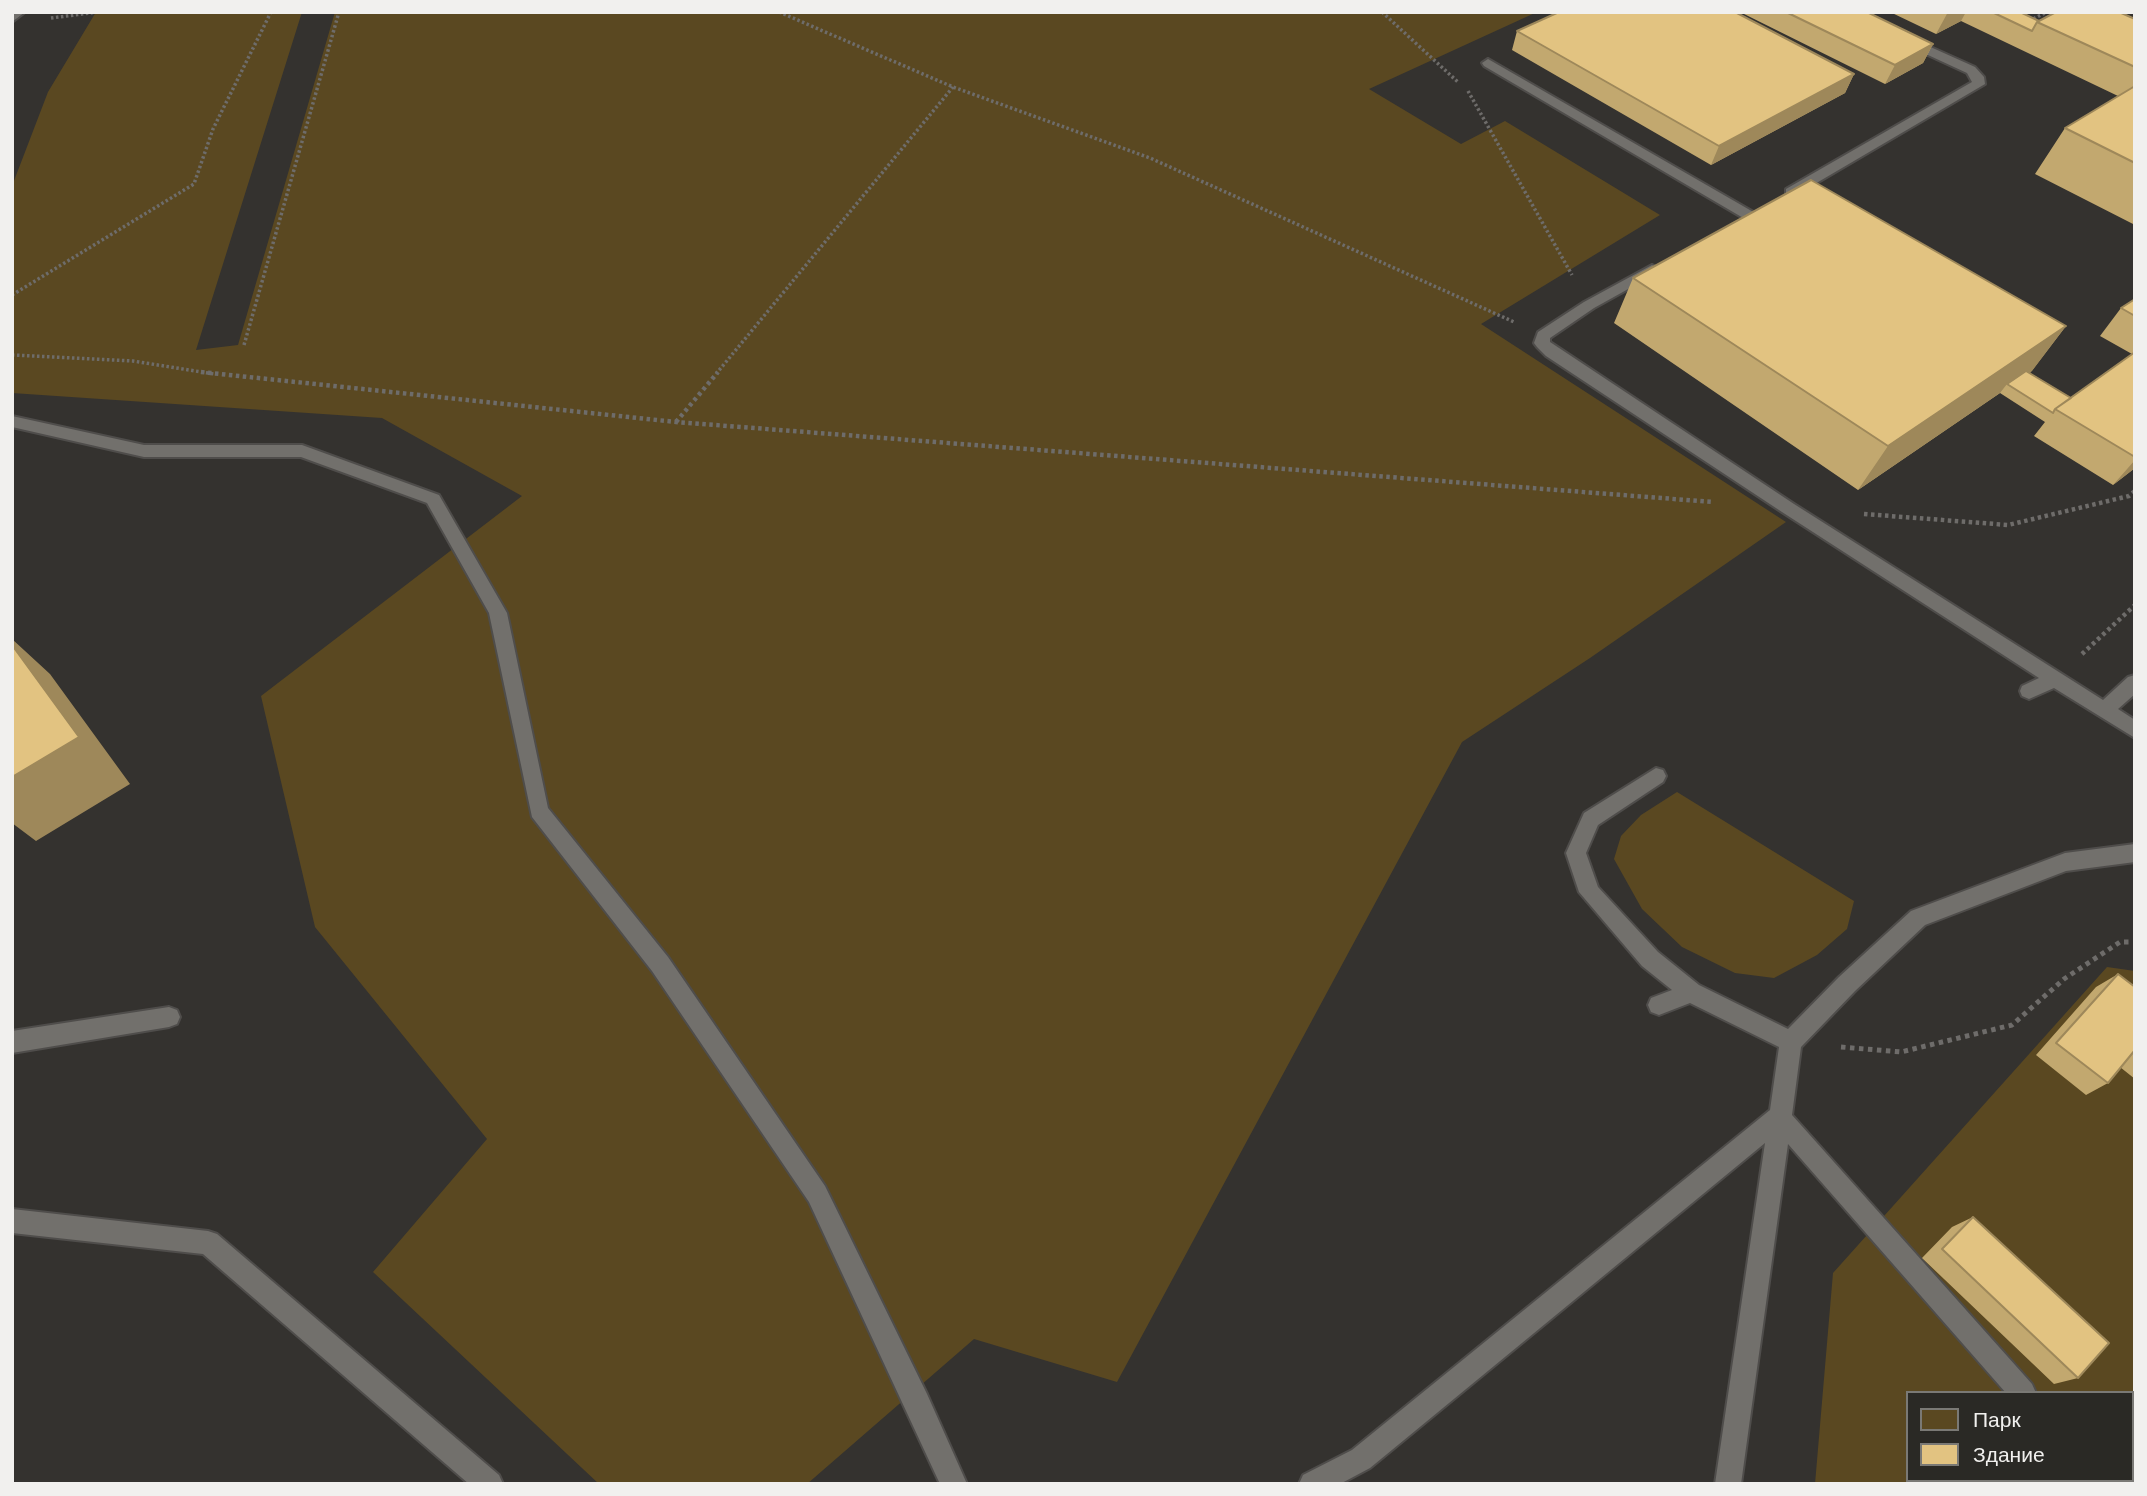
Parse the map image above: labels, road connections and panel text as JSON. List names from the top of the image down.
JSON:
{
  "legend": ["Парк", "Здание"]
}
